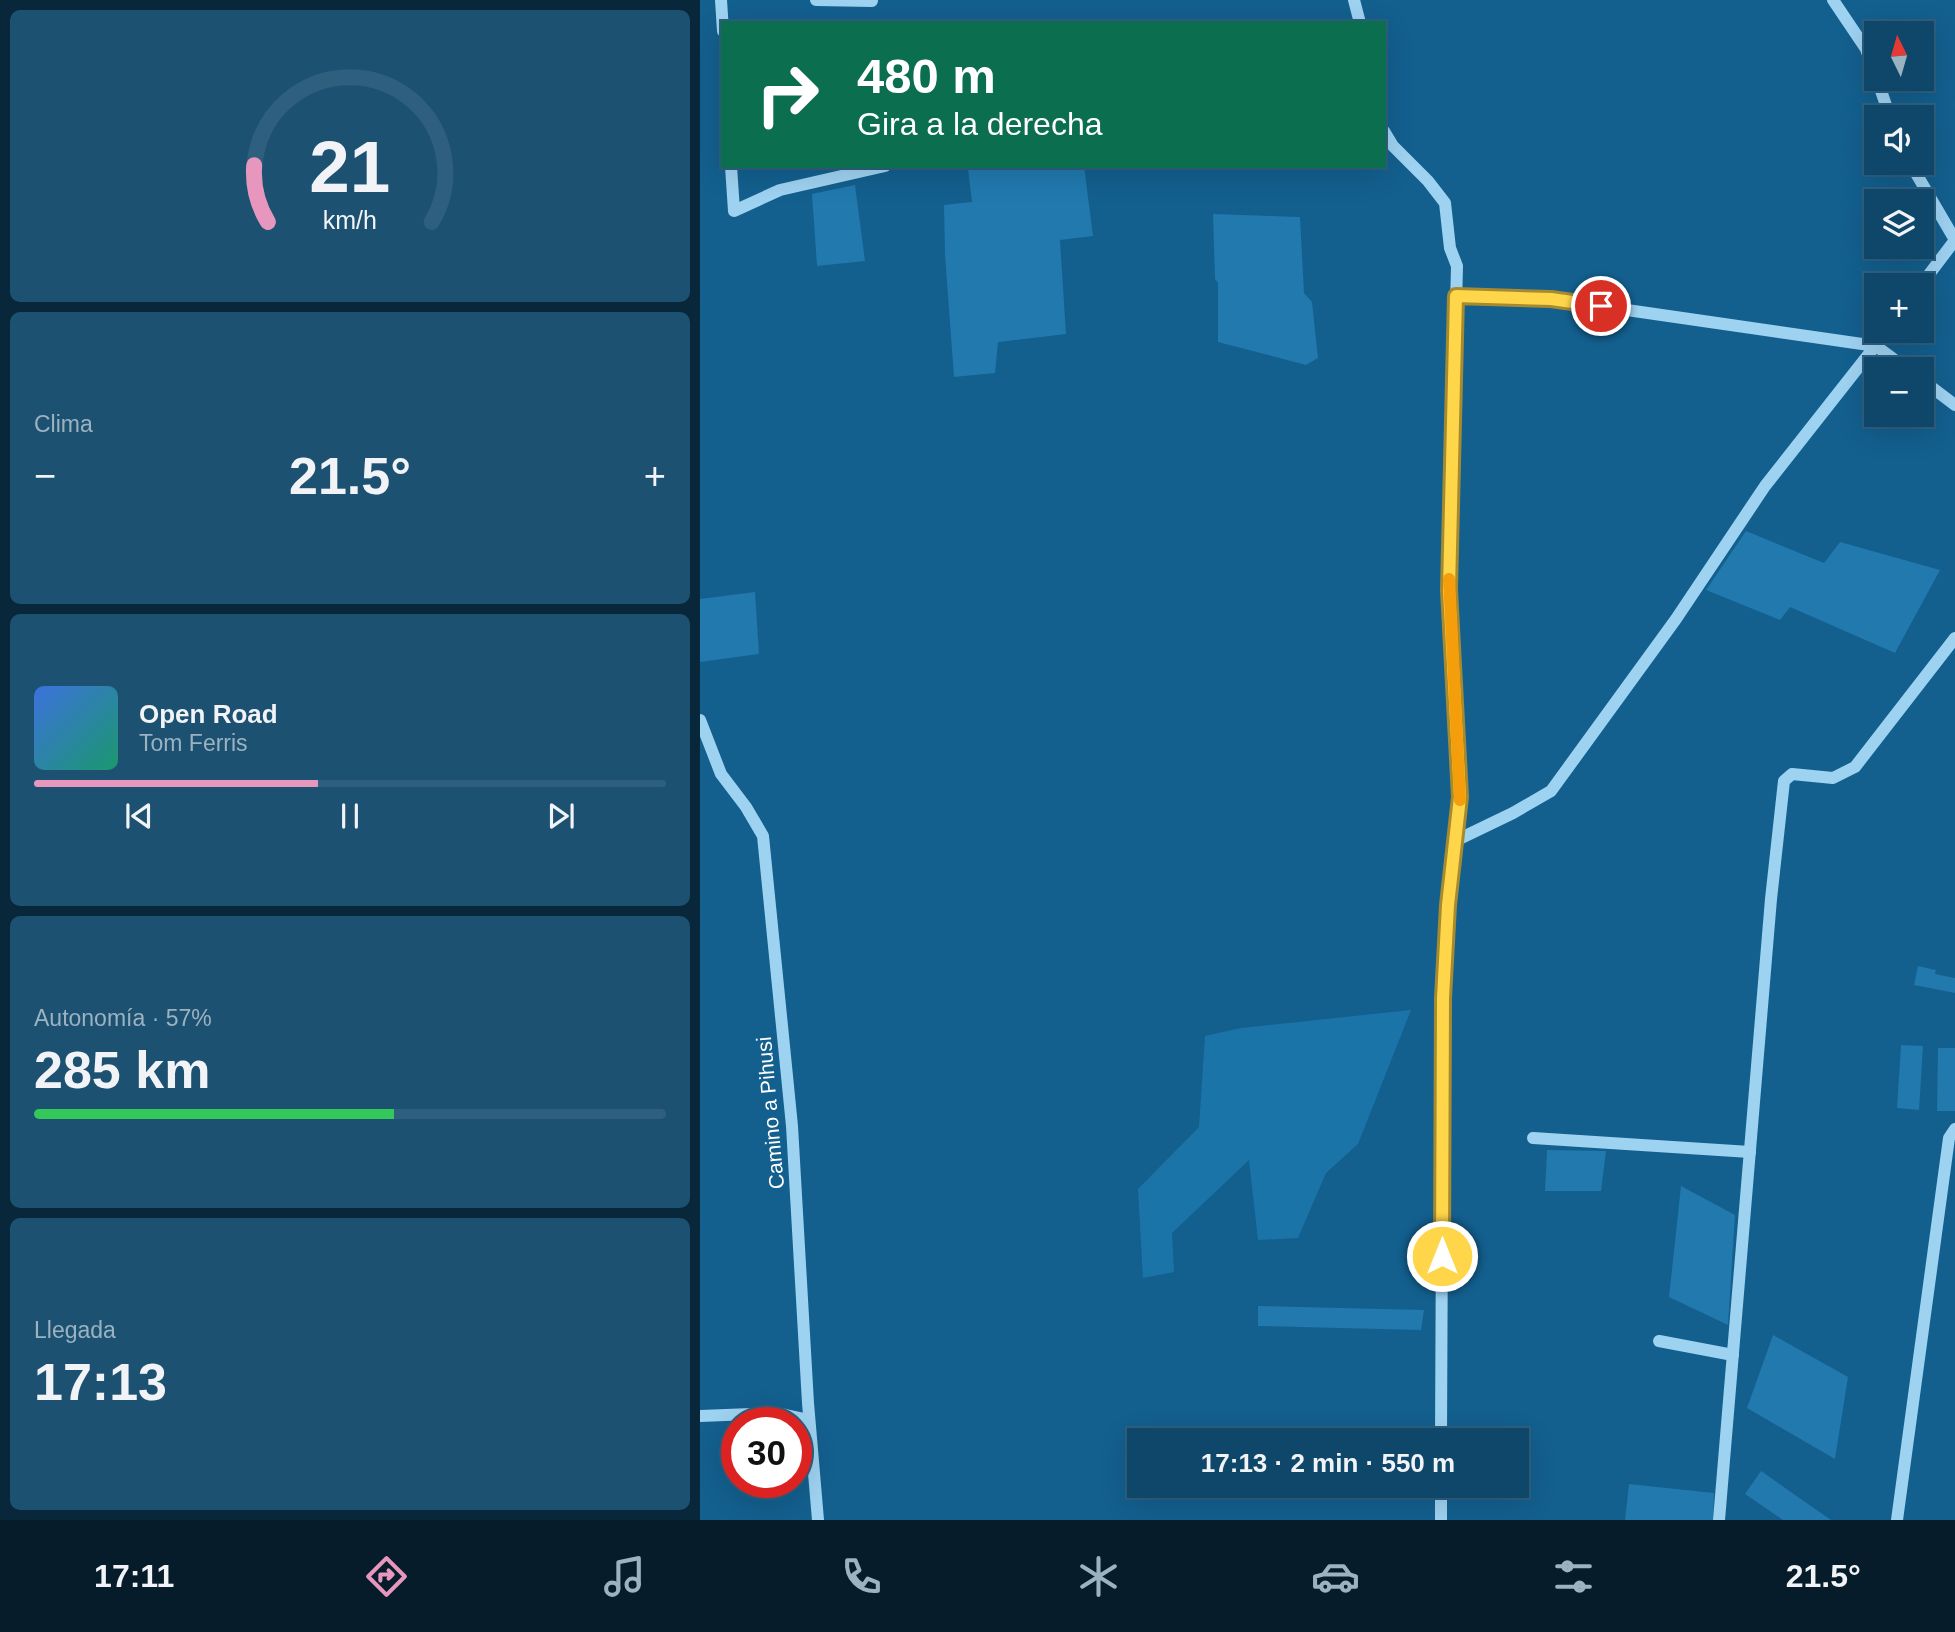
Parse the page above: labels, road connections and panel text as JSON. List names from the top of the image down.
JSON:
{
  "streets": {
    "street": ["Camino a Pihusi"]
  },
  "north": "top",
  "page": {
    "map_buttons": ["+", "−"],
    "turn": ["480 m", "Gira a la derecha"],
    "tile": [
      "Clima",
      ["Autonomía · 57%", "285 km"],
      ["Llegada", "17:13"]
    ],
    "heat": ["−", "21.5°", "+"],
    "song": ["Open Road", "Tom Ferris"],
    "limit": "30",
    "trip": "17:13 · 2 min · 550 m",
    "tabs": ["17:11", "21.5°"],
    "gauge": ["21", "km/h"]
  }
}
